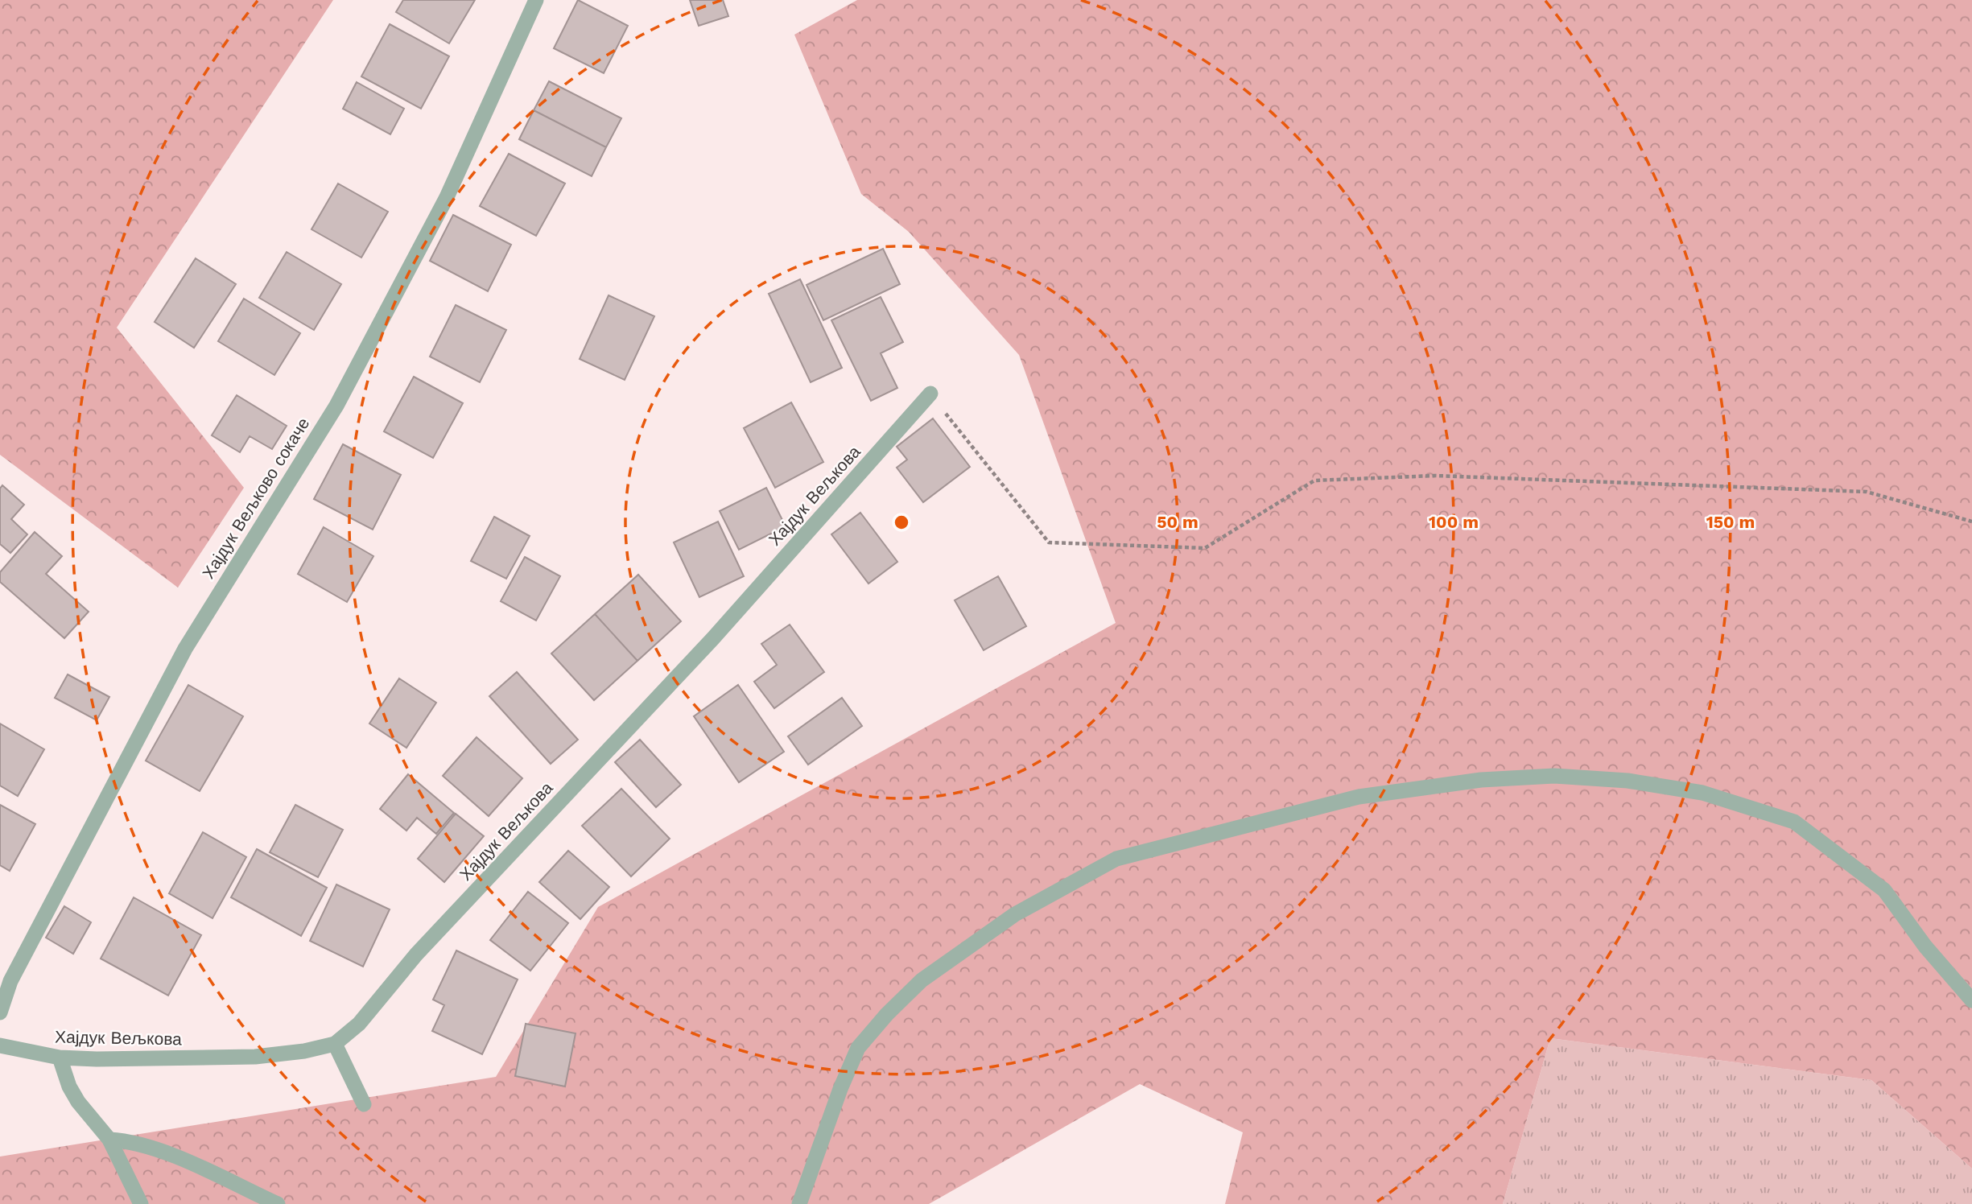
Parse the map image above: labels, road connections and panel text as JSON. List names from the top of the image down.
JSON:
{
  "streets": {
    "street": ["Хајдук Вељкова", "Хајдук Вељково сокаче"]
  },
  "rings": ["50 m", "100 m", "150 m"]
}
